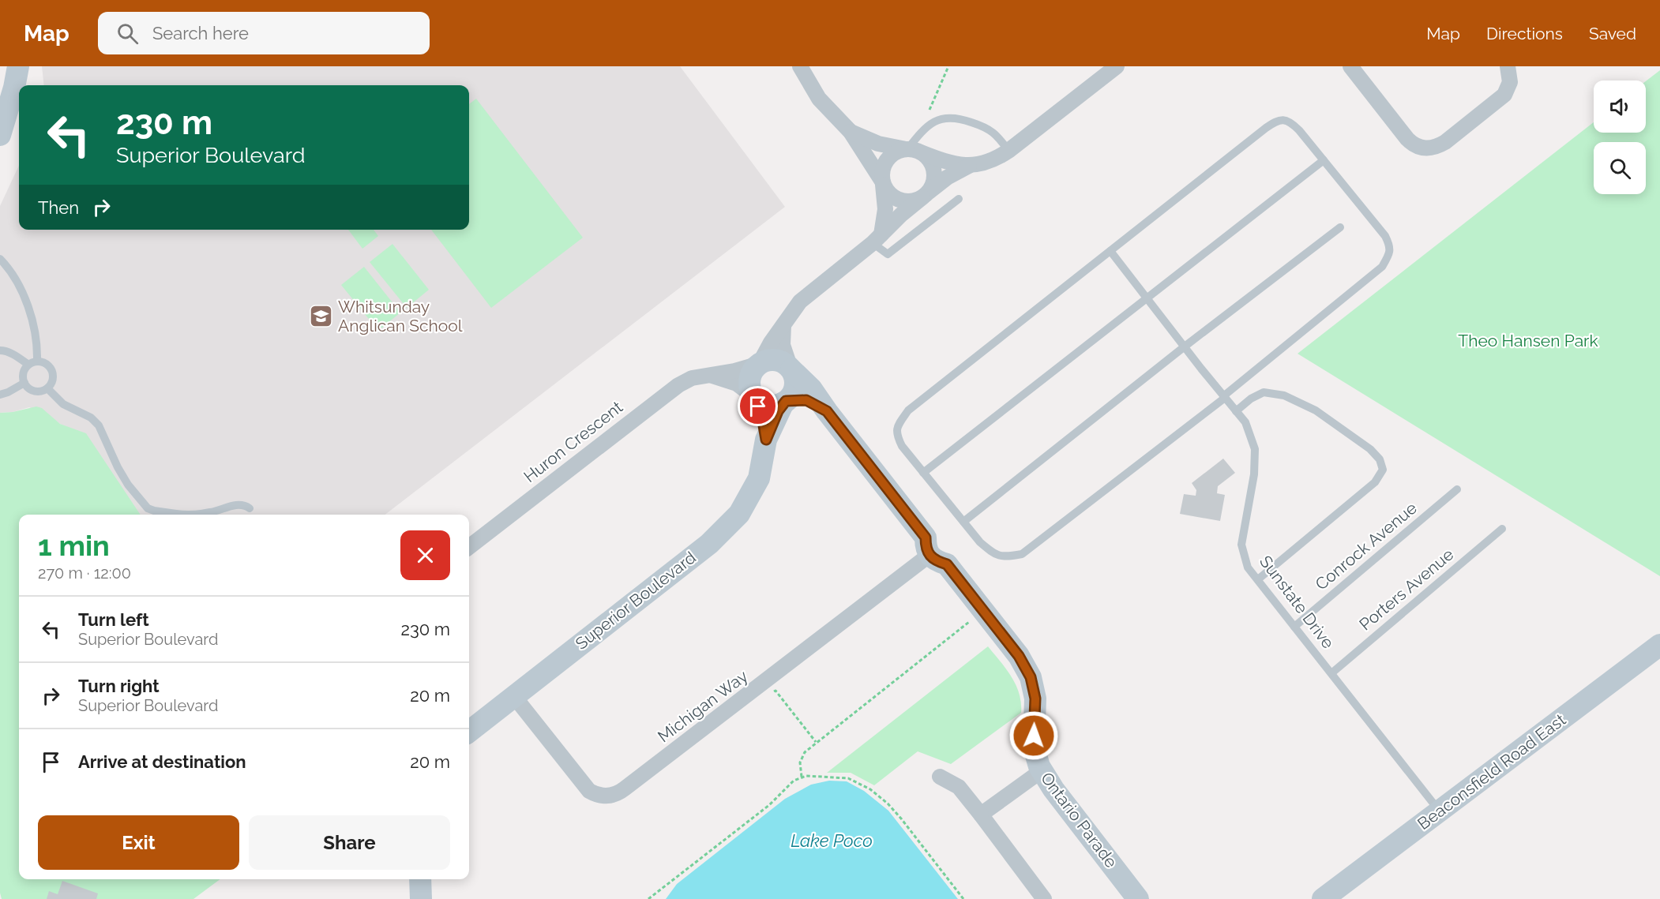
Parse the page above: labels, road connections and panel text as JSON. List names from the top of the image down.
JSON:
{
  "streets": {
    "street": [
      "Huron Crescent",
      "Superior Boulevard",
      "Michigan Way",
      "Beaconsfield Road East",
      "Ontario Parade"
    ],
    "lane": ["Conrock Avenue", "Porters Avenue", "Sunstate Drive"]
  },
  "crossings": [
    ["Huron Crescent", "Superior Boulevard"],
    ["Conrock Avenue", "Sunstate Drive"],
    ["Porters Avenue", "Sunstate Drive"],
    ["Superior Boulevard", "Michigan Way"],
    ["Sunstate Drive", "Beaconsfield Road East"],
    ["Michigan Way", "Ontario Parade"]
  ],
  "water": ["Lake Poco"],
  "parks": ["Theo Hansen Park"],
  "places": {
    "school or university": ["Whitsunday Anglican School"]
  },
  "page": {
    "header": "Map",
    "search": "Search here",
    "nav": ["Map", "Directions", "Saved"],
    "turn": ["230 m", "Superior Boulevard"],
    "then": "Then",
    "heading": ["1 min", "270 m · 12:00"],
    "list": [
      {
        "name": "Turn left",
        "note": "Superior Boulevard",
        "value": "230 m"
      },
      {
        "name": "Turn right",
        "note": "Superior Boulevard",
        "value": "20 m"
      },
      {
        "name": "Arrive at destination",
        "value": "20 m"
      }
    ],
    "buttons": ["Exit", "Share"]
  }
}
